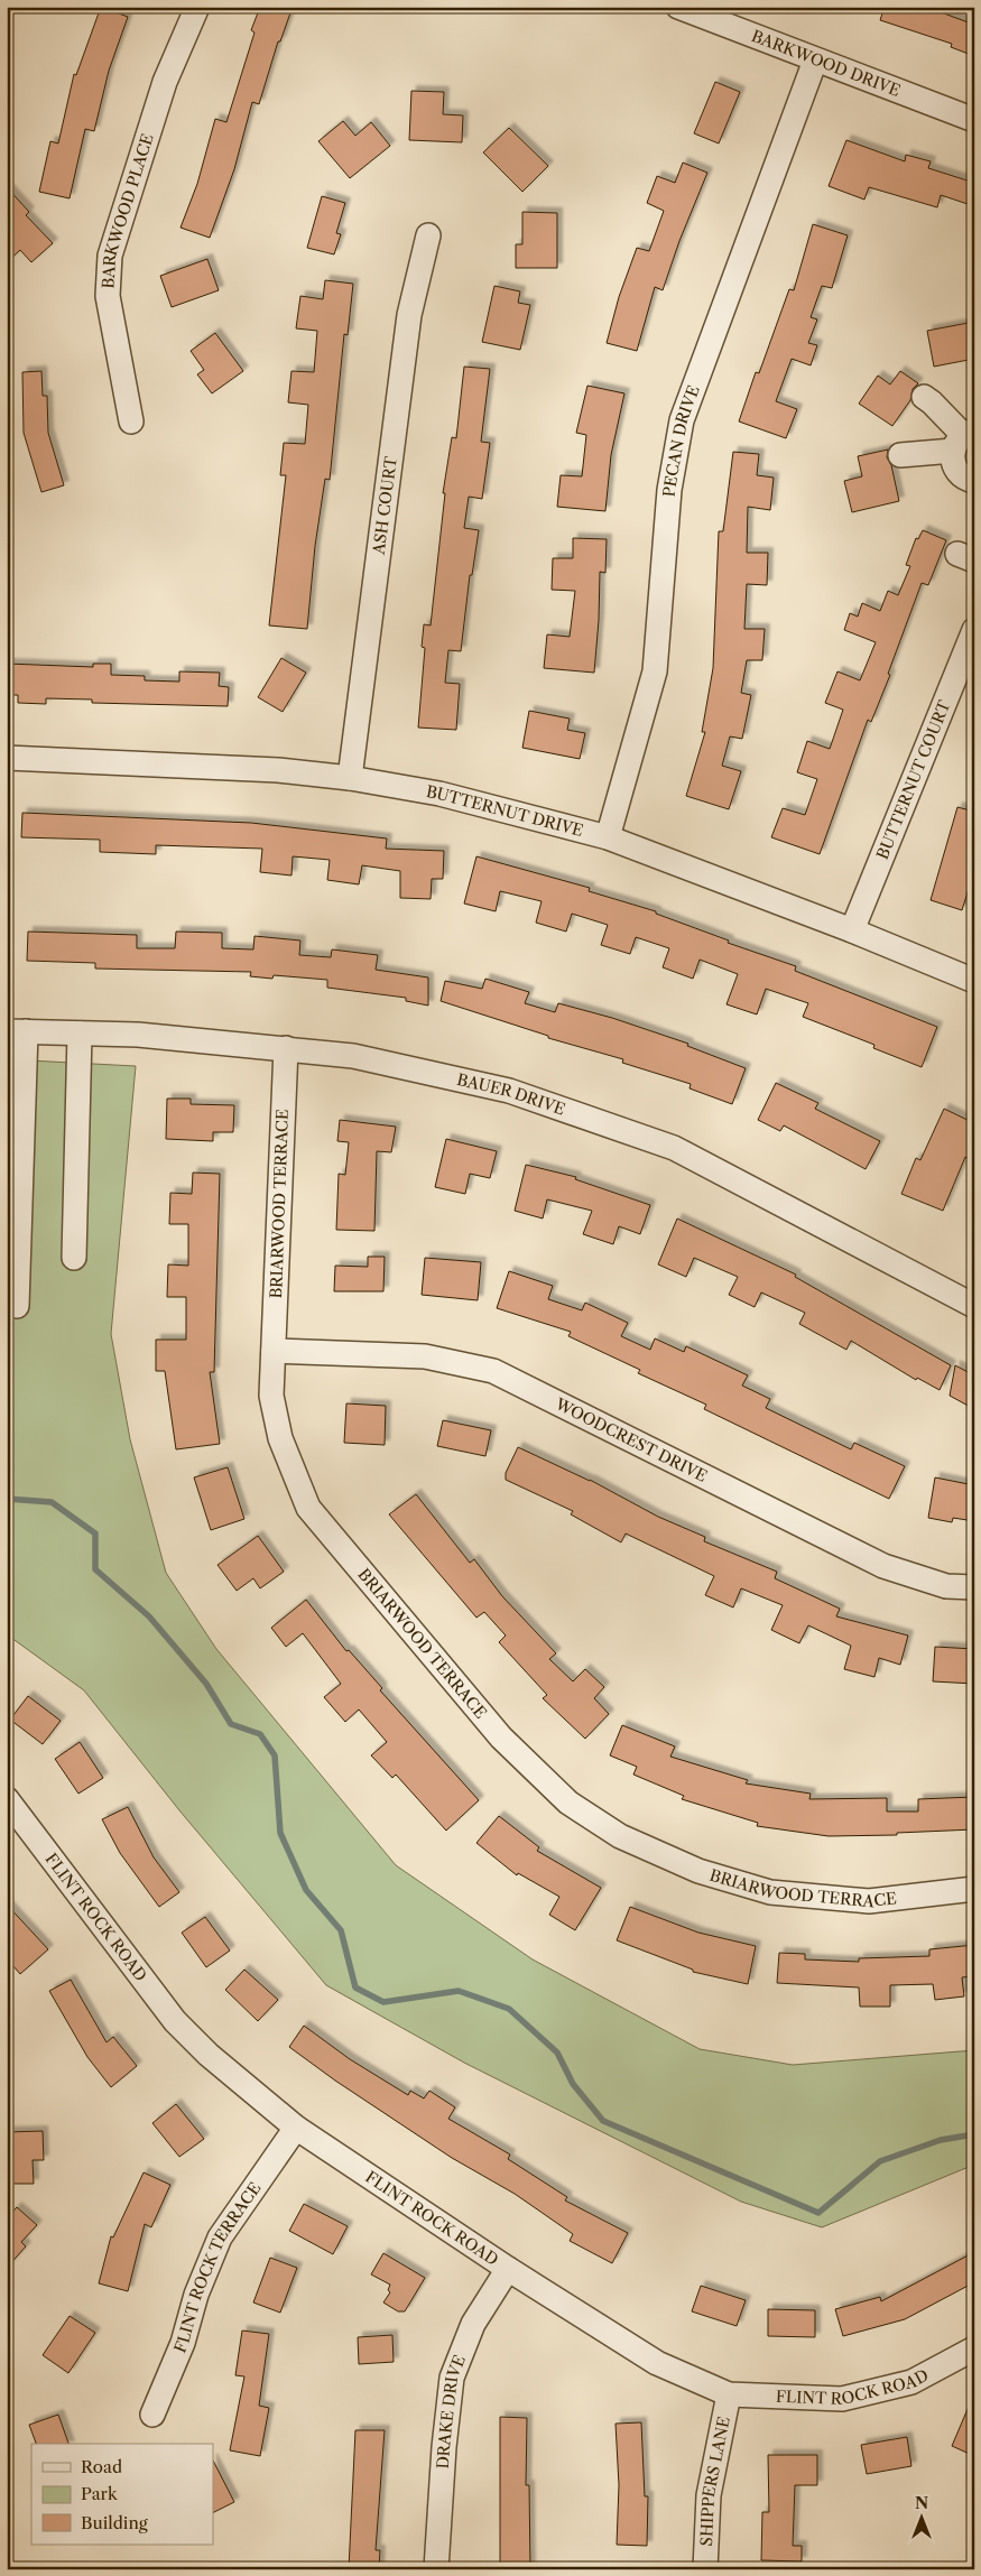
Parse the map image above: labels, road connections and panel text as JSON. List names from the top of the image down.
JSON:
{
  "streets": {
    "street": [
      "BARKWOOD DRIVE",
      "BARKWOOD PLACE",
      "PECAN DRIVE",
      "ASH COURT",
      "BUTTERNUT COURT",
      "BUTTERNUT DRIVE",
      "BAUER DRIVE",
      "BRIARWOOD TERRACE",
      "WOODCREST DRIVE",
      "FLINT ROCK ROAD",
      "FLINT ROCK TERRACE",
      "DRAKE DRIVE",
      "SHIPPERS LANE"
    ]
  },
  "crossings": [
    ["BARKWOOD DRIVE", "PECAN DRIVE"],
    ["PECAN DRIVE", "BUTTERNUT DRIVE"],
    ["ASH COURT", "BUTTERNUT DRIVE"],
    ["BUTTERNUT COURT", "BUTTERNUT DRIVE"],
    ["BAUER DRIVE", "BRIARWOOD TERRACE"],
    ["BRIARWOOD TERRACE", "WOODCREST DRIVE"],
    ["FLINT ROCK ROAD", "FLINT ROCK TERRACE"],
    ["FLINT ROCK ROAD", "DRAKE DRIVE"],
    ["FLINT ROCK ROAD", "SHIPPERS LANE"]
  ],
  "legend": ["Road", "Park", "Building"],
  "north": "top"
}
